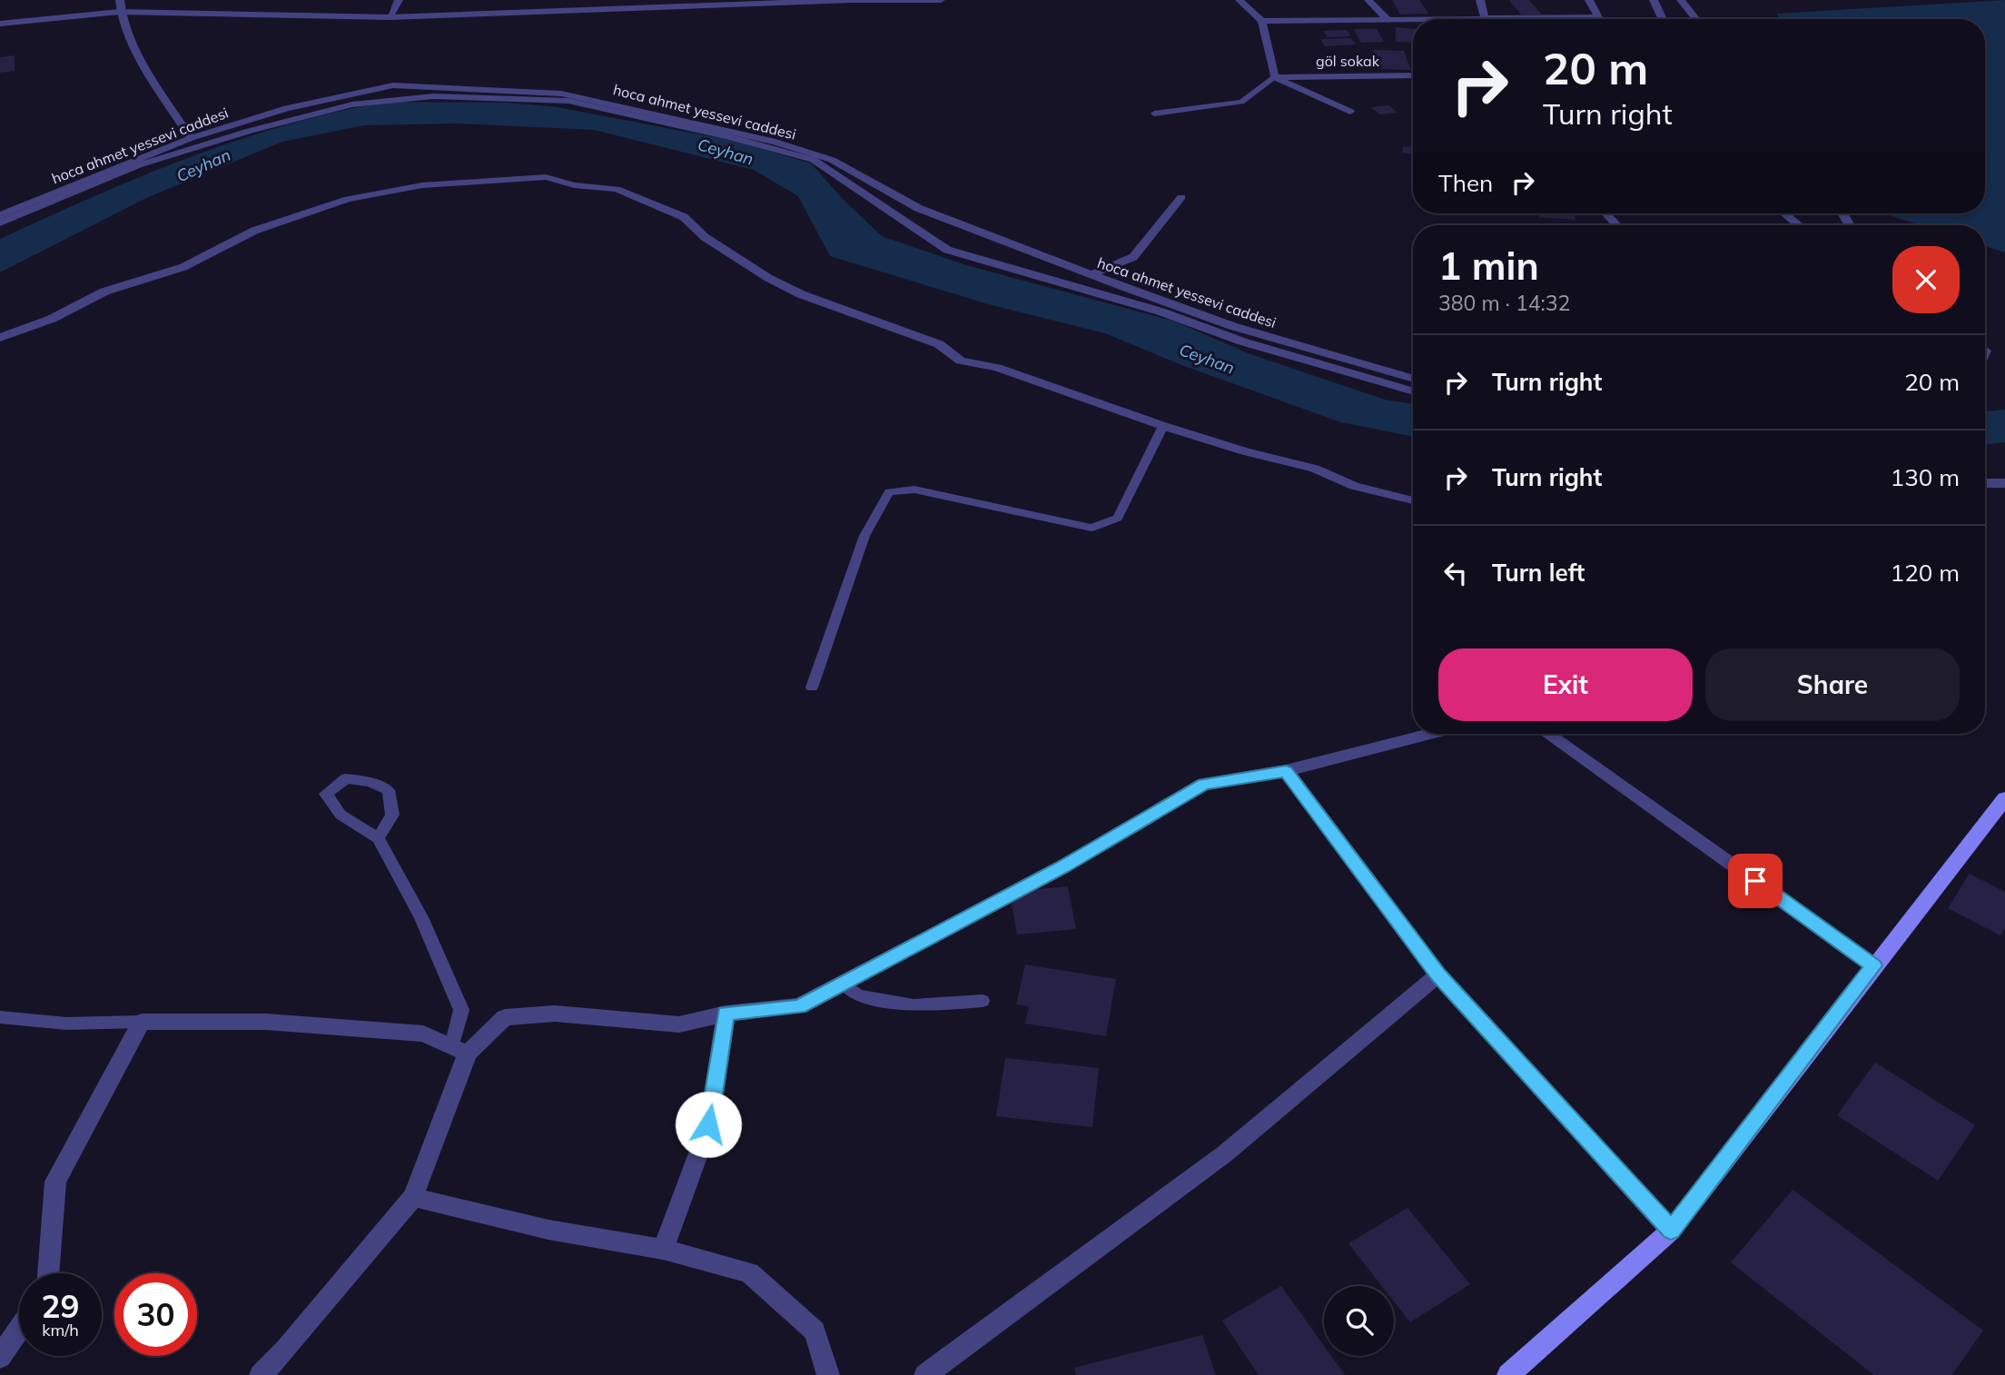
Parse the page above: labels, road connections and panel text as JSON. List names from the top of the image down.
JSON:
{
  "streets": {
    "street": ["göl sokak", "hoca ahmet yessevi caddesi"]
  },
  "water": ["Ceyhan"],
  "page": {
    "turn": ["20 m", "Turn right"],
    "then": "Then",
    "heading": ["1 min", "380 m · 14:32"],
    "list": [
      {
        "name": "Turn right",
        "value": "20 m"
      },
      {
        "name": "Turn right",
        "value": "130 m"
      },
      {
        "name": "Turn left",
        "value": "120 m"
      }
    ],
    "buttons": ["Exit", "Share"],
    "speed": "29 km/h",
    "limit": "30"
  }
}
